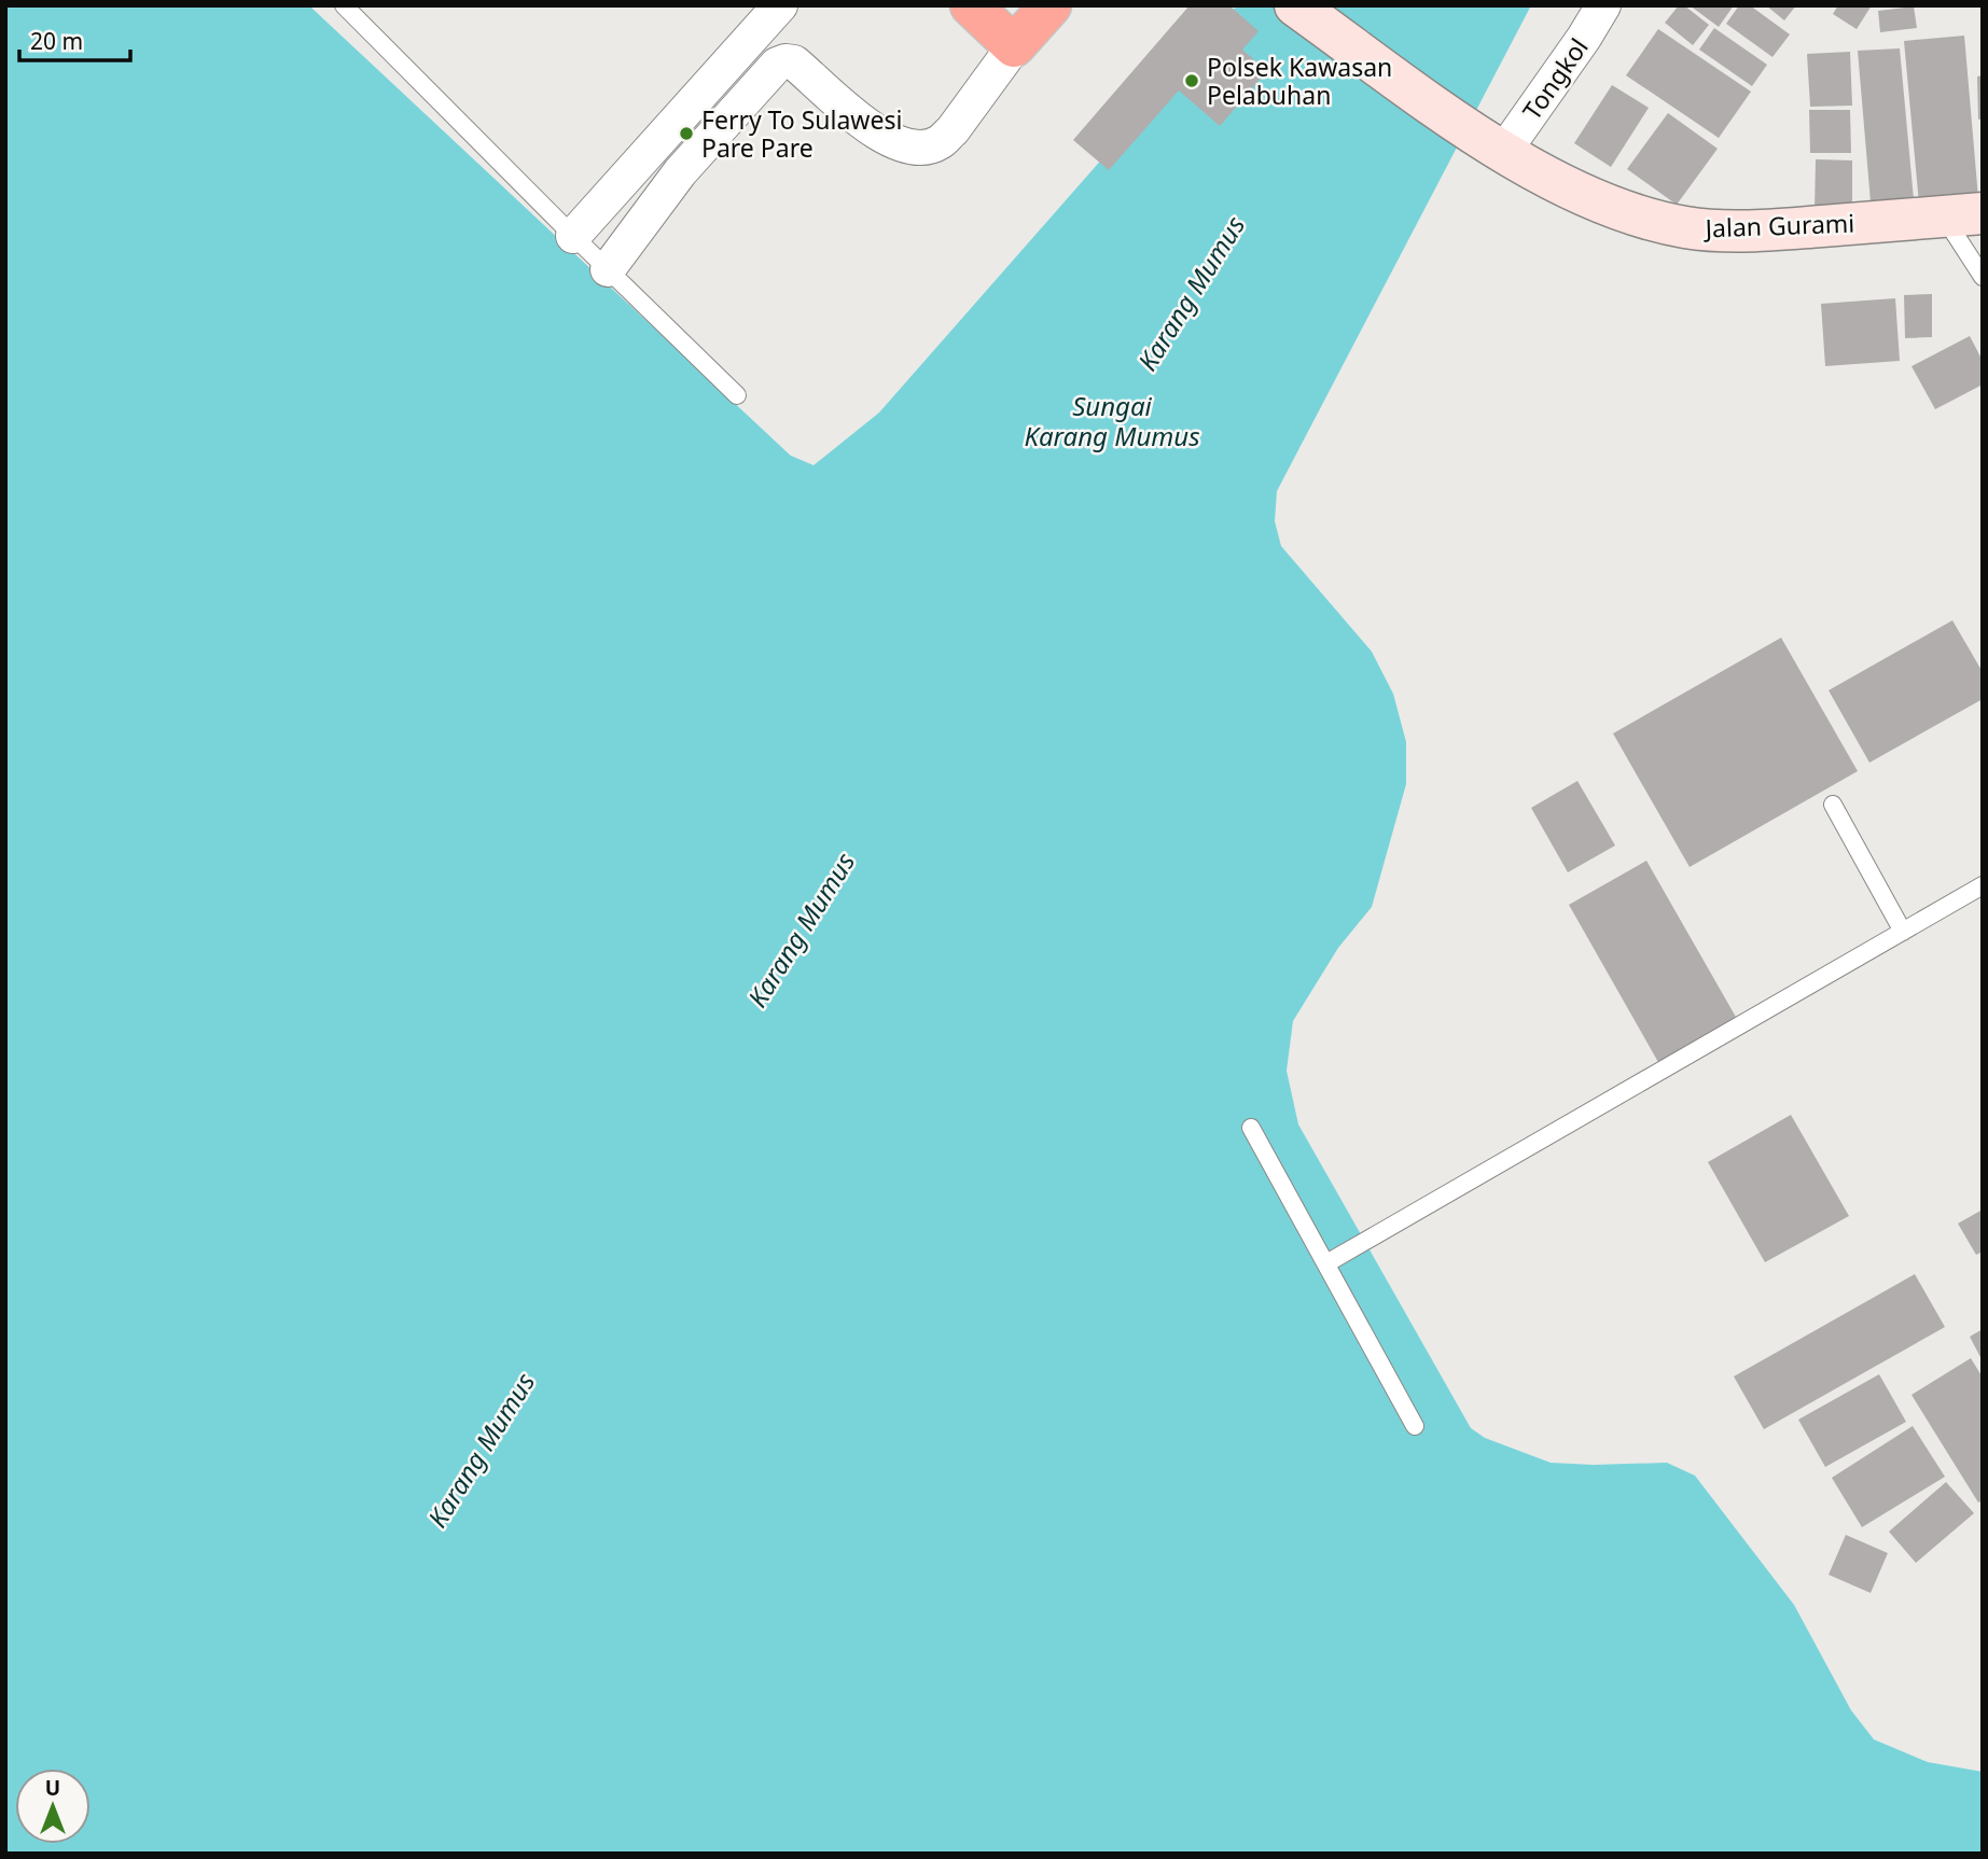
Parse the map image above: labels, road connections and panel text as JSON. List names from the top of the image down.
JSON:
{
  "streets": {
    "street": ["Tongkol", "Jalan Gurami"]
  },
  "crossings": [
    ["Tongkol", "Jalan Gurami"]
  ],
  "water": ["Karang Mumus", "Sungai Karang Mumus"],
  "places": ["Polsek Kawasan Pelabuhan", "Ferry To Sulawesi Pare Pare"],
  "scale_bar": "20 m",
  "north": "top"
}
